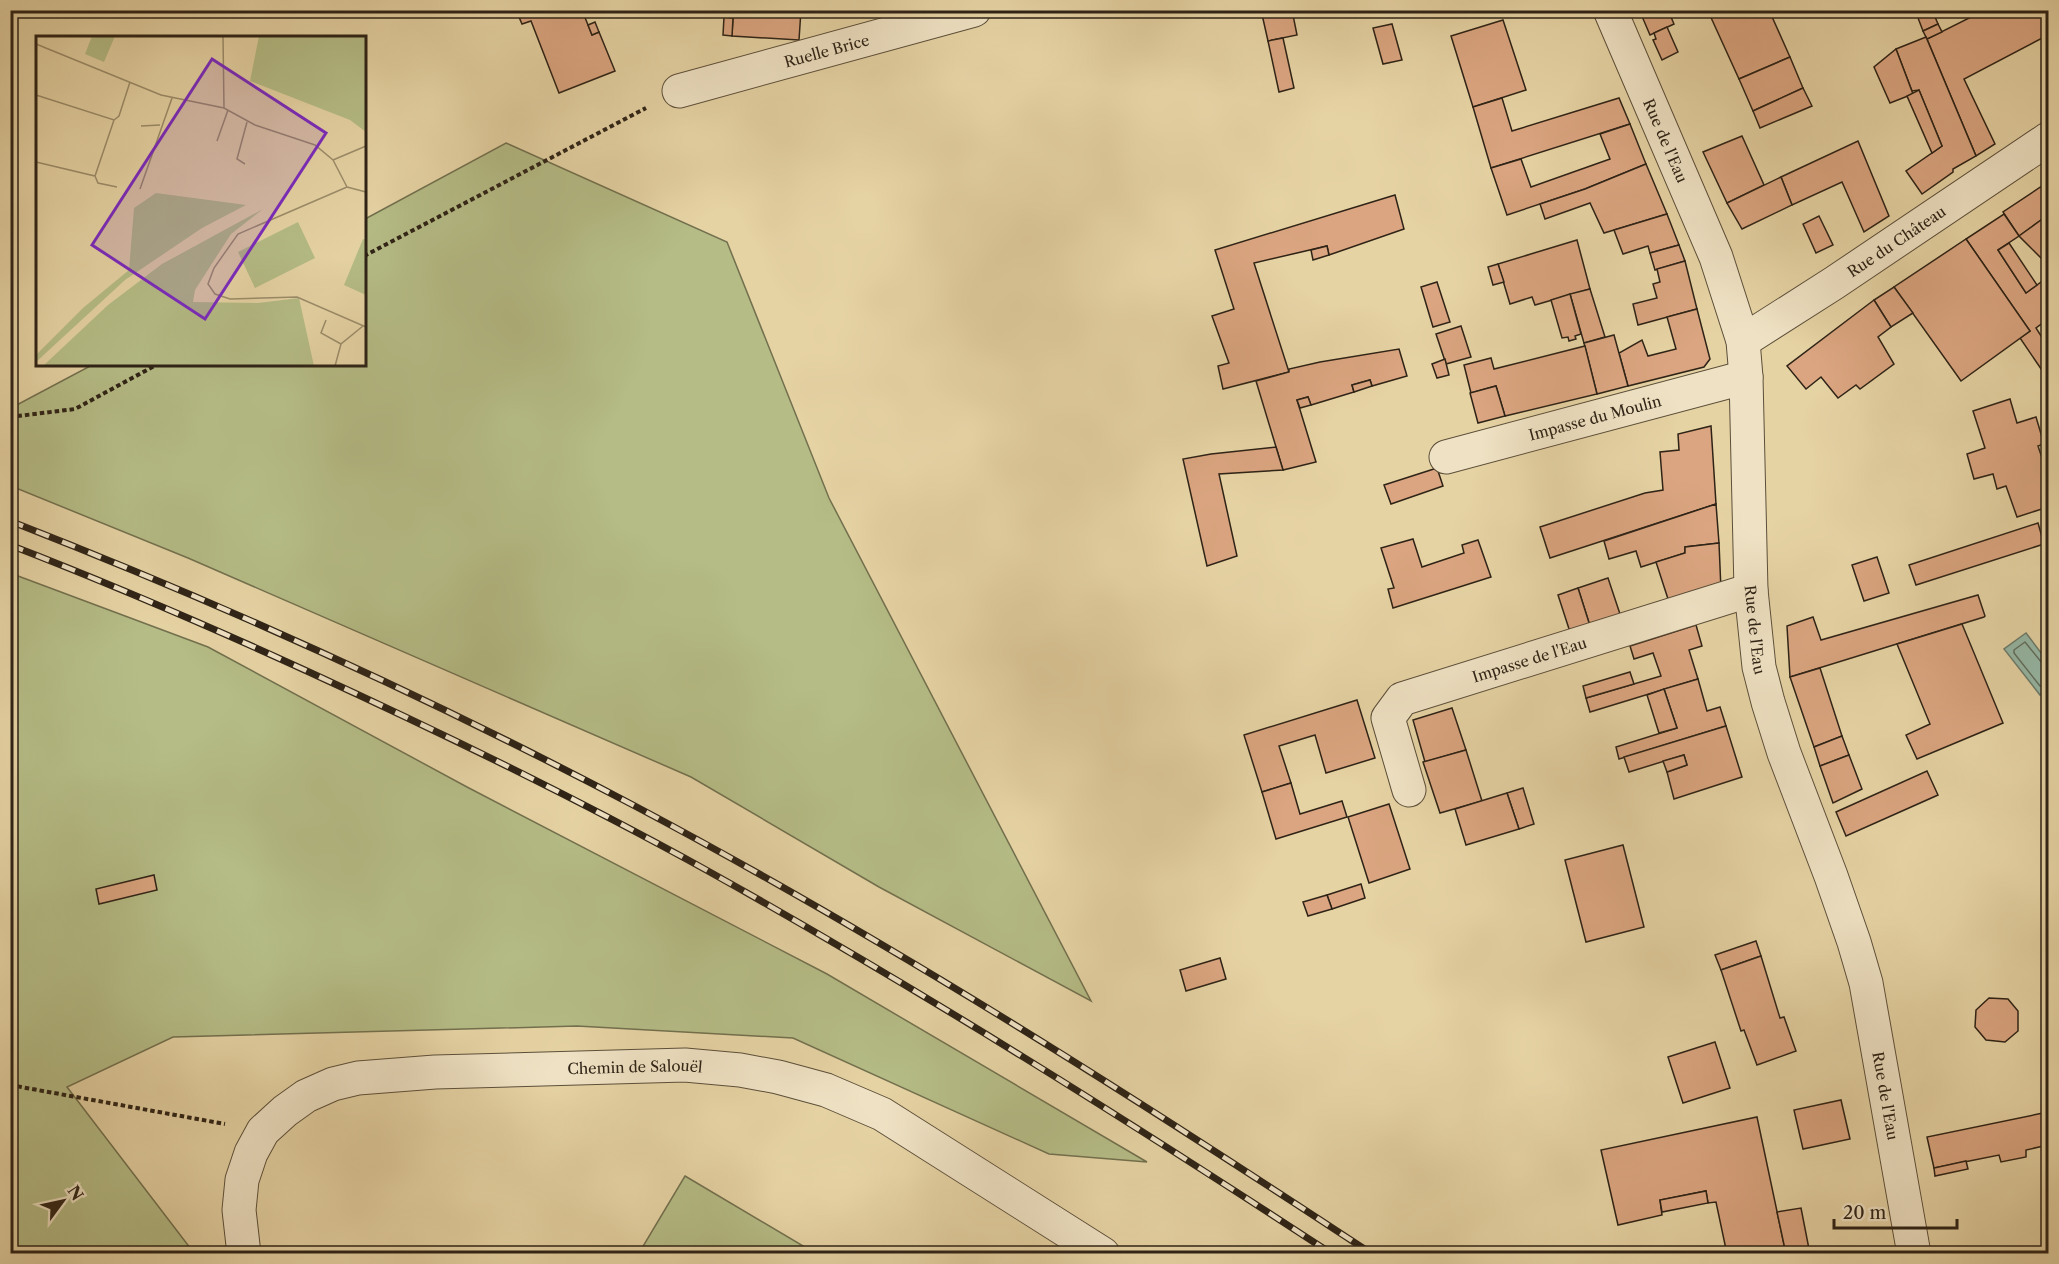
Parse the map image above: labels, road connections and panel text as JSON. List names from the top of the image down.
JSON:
{
  "streets": {
    "street": [
      "Ruelle Brice",
      "Rue de l'Eau",
      "Rue du Château",
      "Impasse du Moulin",
      "Impasse de l'Eau",
      "Chemin de Salouël"
    ]
  },
  "crossings": [
    ["Rue de l'Eau", "Rue du Château"],
    ["Rue de l'Eau", "Impasse du Moulin"],
    ["Rue de l'Eau", "Impasse de l'Eau"]
  ],
  "scale_bar": "20 m",
  "north": "top right"
}
